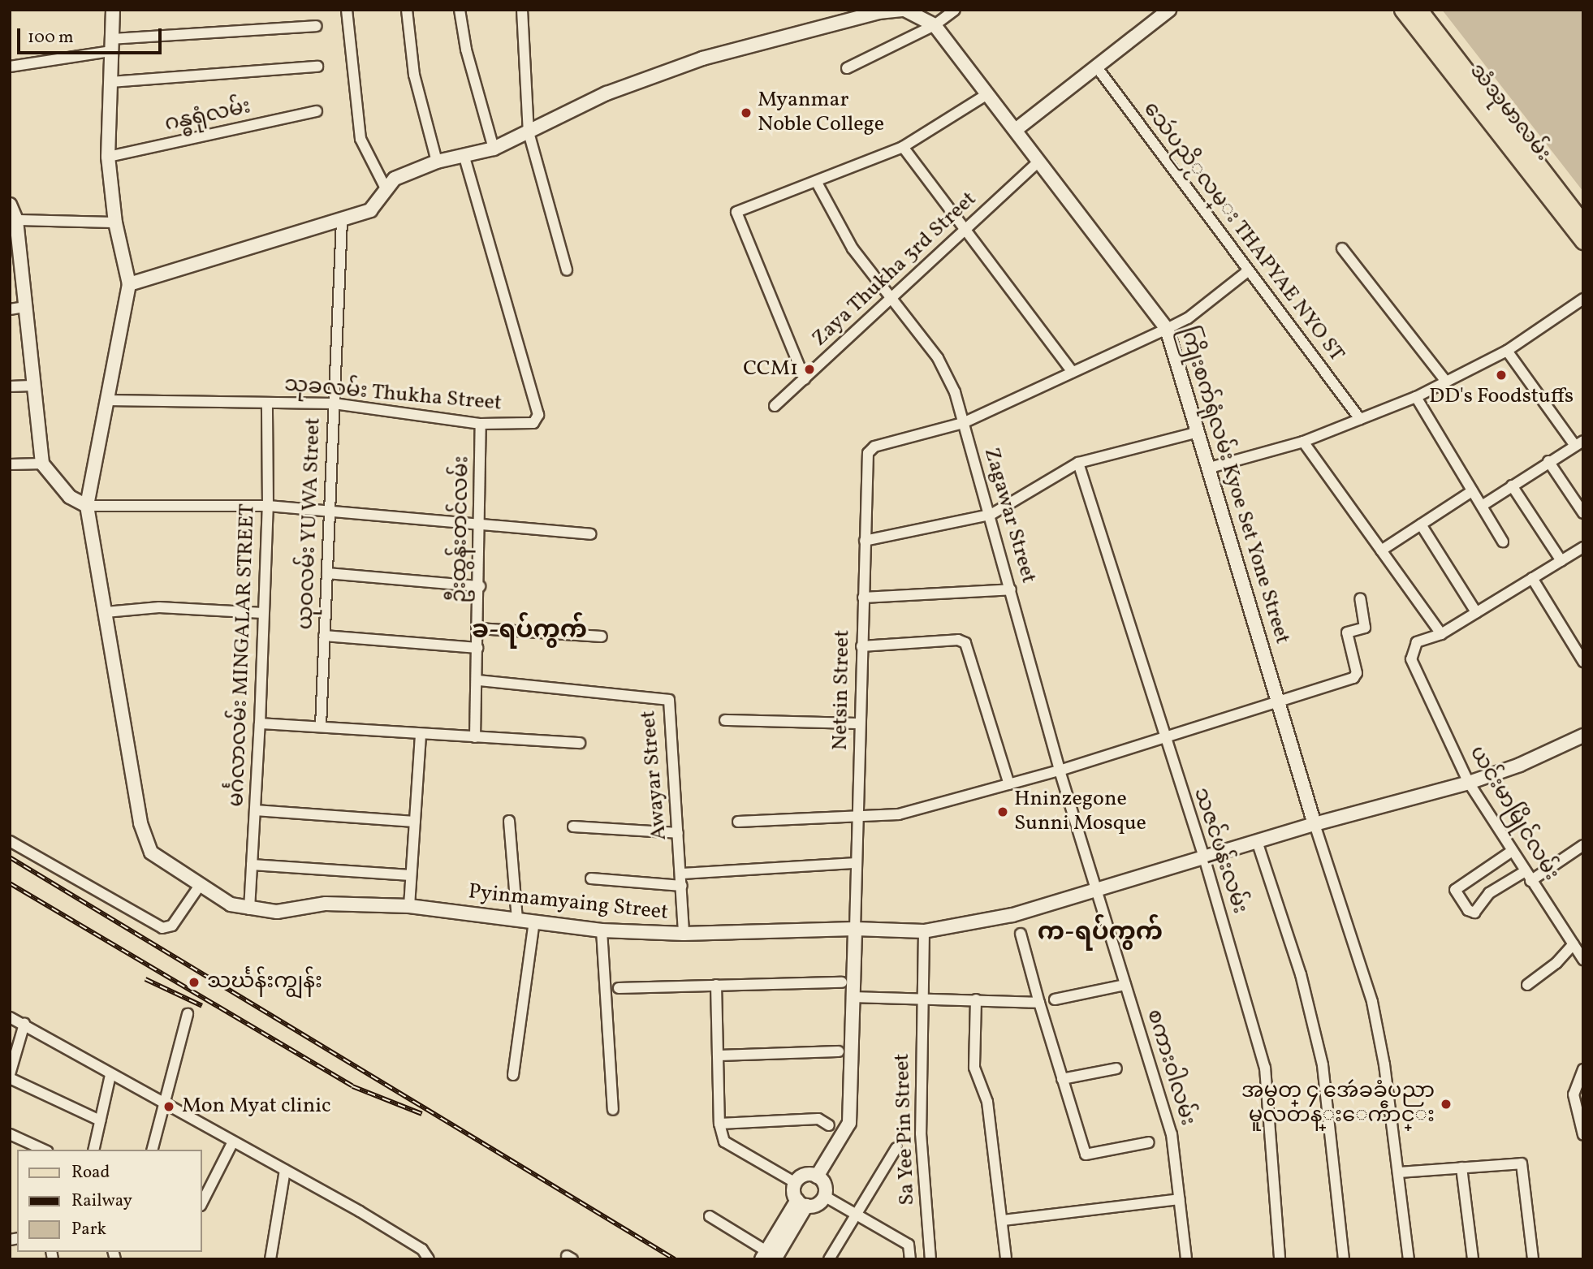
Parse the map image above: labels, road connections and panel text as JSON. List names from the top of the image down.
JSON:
{
  "streets": {
    "main road": ["သံသုမာလမ်း"],
    "street": [
      "ဂန္ဓရုံလမ်း",
      "သေဴပညိႂလမ္း THAPYAE NYO ST",
      "Zaya Thukha 3rd Street",
      "သုခလမ်း Thukha Street",
      "ကြိုးစက်ရုံလမ်း Kyoe Set Yone Street",
      "Zagawar Street",
      "ယုဝလမ်း YU WA Street",
      "ဦးထွန်းတင်လမ်း",
      "မင်္ဂလာလမ်း MINGALAR STREET",
      "Netsin Street",
      "Awayar Street",
      "ယင်းမာမြိုင်လမ်း",
      "သဇင်ပန်းလမ်း",
      "Pyinmamyaing Street",
      "စကားဝါလမ်း",
      "Sa Yee Pin Street"
    ]
  },
  "crossings": [
    ["Zaya Thukha 3rd Street", "ကြိုးစက်ရုံလမ်း Kyoe Set Yone Street"],
    ["Zaya Thukha 3rd Street", "Zagawar Street"],
    ["သုခလမ်း Thukha Street", "ကြိုးစက်ရုံလမ်း Kyoe Set Yone Street"],
    ["သုခလမ်း Thukha Street", "ယုဝလမ်း YU WA Street"],
    ["သုခလမ်း Thukha Street", "ဦးထွန်းတင်လမ်း"],
    ["သုခလမ်း Thukha Street", "မင်္ဂလာလမ်း MINGALAR STREET"],
    ["ကြိုးစက်ရုံလမ်း Kyoe Set Yone Street", "ယုဝလမ်း YU WA Street"],
    ["ကြိုးစက်ရုံလမ်း Kyoe Set Yone Street", "Pyinmamyaing Street"],
    ["Zagawar Street", "Netsin Street"],
    ["Zagawar Street", "Pyinmamyaing Street"],
    ["Zagawar Street", "စကားဝါလမ်း"],
    ["ဦးထွန်းတင်လမ်း", "Awayar Street"],
    ["မင်္ဂလာလမ်း MINGALAR STREET", "Pyinmamyaing Street"],
    ["Netsin Street", "Pyinmamyaing Street"],
    ["Awayar Street", "Pyinmamyaing Street"],
    ["ယင်းမာမြိုင်လမ်း", "Pyinmamyaing Street"],
    ["သဇင်ပန်းလမ်း", "Pyinmamyaing Street"],
    ["Pyinmamyaing Street", "စကားဝါလမ်း"],
    ["Pyinmamyaing Street", "Sa Yee Pin Street"]
  ],
  "districts": ["ခ-ရပ်ကွက်", "က-ရပ်ကွက်"],
  "places": [
    "Myanmar Noble College",
    "CCM1",
    "DD's Foodstuffs",
    "Hninzegone Sunni Mosque",
    "သင်္ဃန်းကျွန်း",
    "အမွတ္ ၄ အေဴခခံပညာ မူလတန္းေကဵာင္း",
    "Mon Myat clinic"
  ],
  "legend": ["Road", "Railway", "Park"],
  "scale_bar": "100 m"
}
